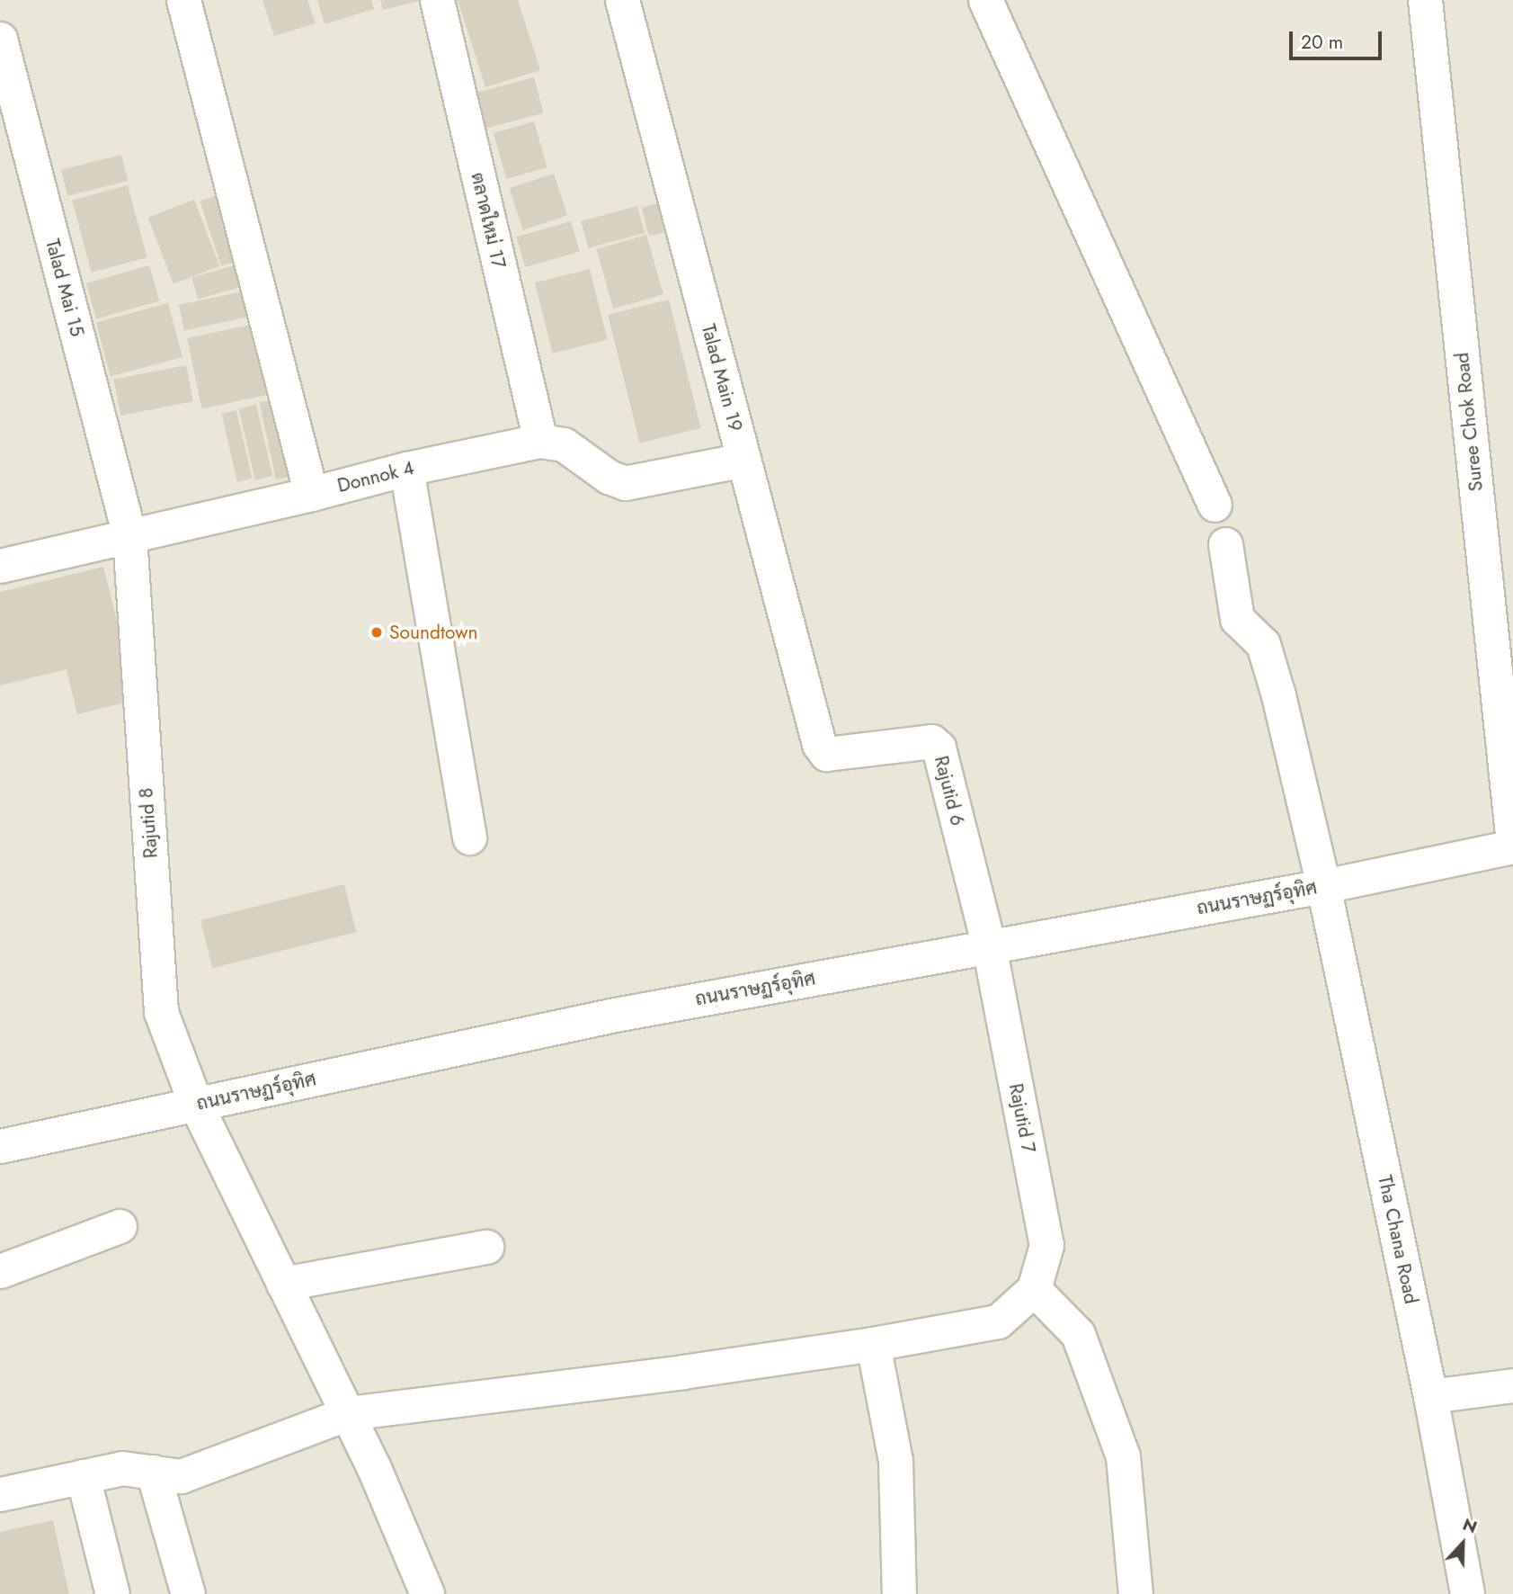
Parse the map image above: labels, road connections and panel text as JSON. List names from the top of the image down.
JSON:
{
  "streets": {
    "street": [
      "ตลาดใหม่ 17",
      "Talad Mai 15",
      "Talad Main 19",
      "Suree Chok Road",
      "Donnok 4",
      "Rajutid 6",
      "Rajutid 8",
      "ถนนราษฏร์อุทิศ",
      "Rajutid 7",
      "Tha Chana Road"
    ]
  },
  "crossings": [
    ["ตลาดใหม่ 17", "Donnok 4"],
    ["Talad Mai 15", "Donnok 4"],
    ["Talad Mai 15", "Rajutid 8"],
    ["Talad Main 19", "Donnok 4"],
    ["Talad Main 19", "Rajutid 6"],
    ["Suree Chok Road", "ถนนราษฏร์อุทิศ"],
    ["Donnok 4", "Rajutid 8"],
    ["Rajutid 6", "ถนนราษฏร์อุทิศ"],
    ["Rajutid 6", "Rajutid 7"],
    ["Rajutid 8", "ถนนราษฏร์อุทิศ"],
    ["ถนนราษฏร์อุทิศ", "Rajutid 7"],
    ["ถนนราษฏร์อุทิศ", "Tha Chana Road"]
  ],
  "places": ["Soundtown"],
  "scale_bar": "20 m",
  "north": "top"
}
